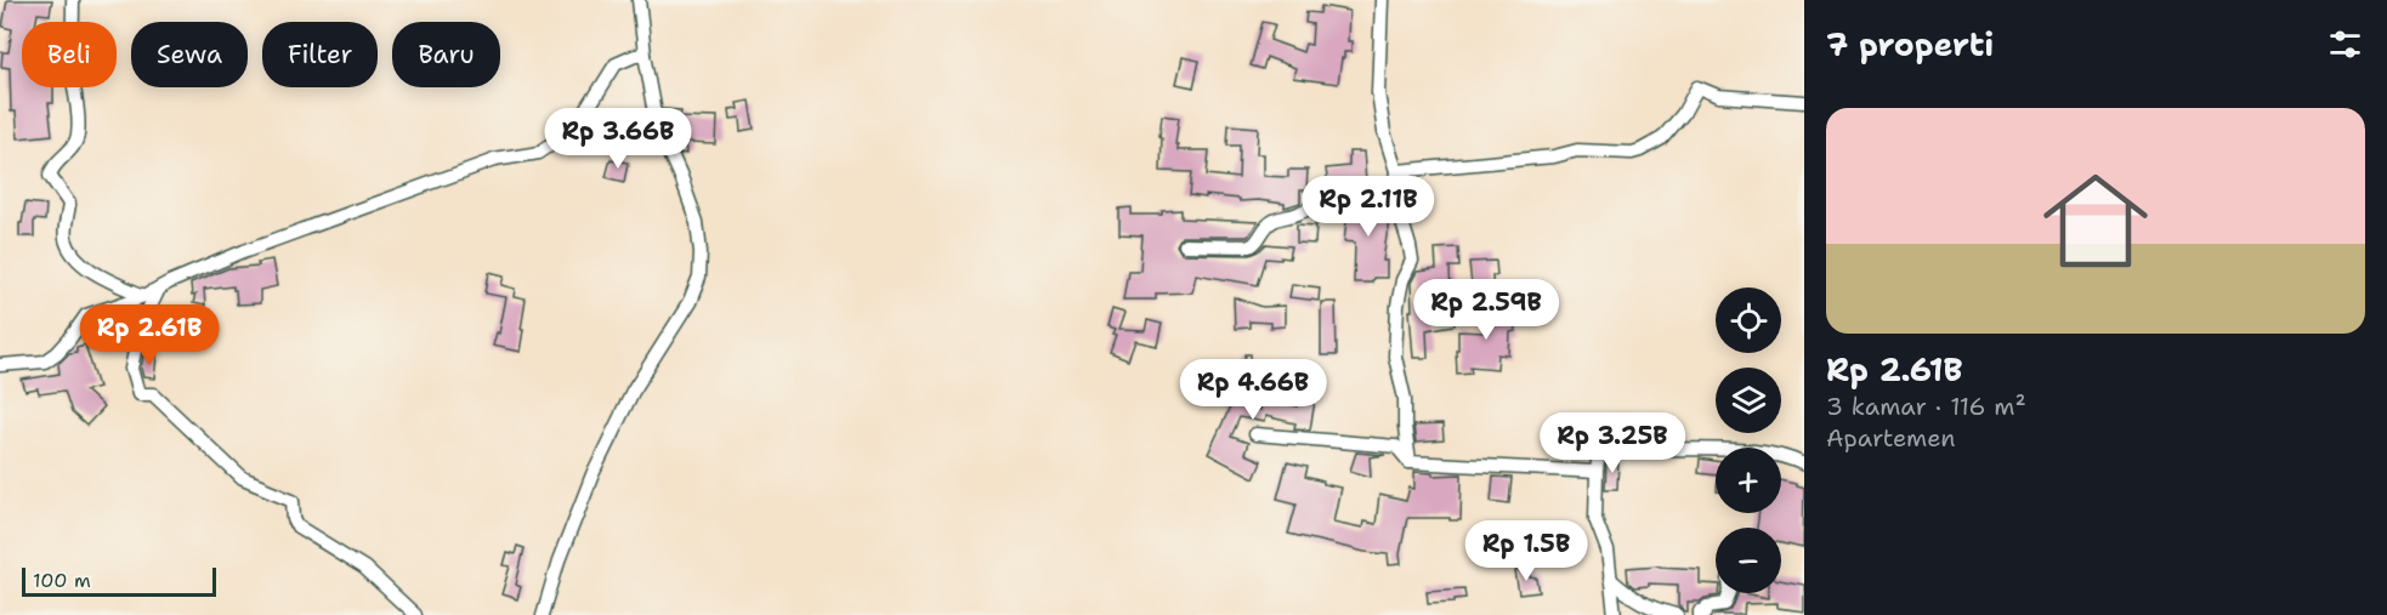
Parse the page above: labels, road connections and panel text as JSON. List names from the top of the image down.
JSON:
{
  "scale_bar": "100 m",
  "page": {
    "heading": "7 properti",
    "chip": [
      "Beli",
      "Sewa",
      "Filter",
      "Baru"
    ],
    "list": [
      {
        "name": "Rp 2.61B",
        "note": "3 kamar · 116 m² · Apartemen"
      }
    ],
    "price": [
      "Rp 3.66B",
      "Rp 2.11B",
      "Rp 2.59B",
      "Rp 2.61B",
      "Rp 4.66B",
      "Rp 3.25B",
      "Rp 1.5B"
    ],
    "map_buttons": ["+", "−"],
    "scale": "100 m"
  }
}
